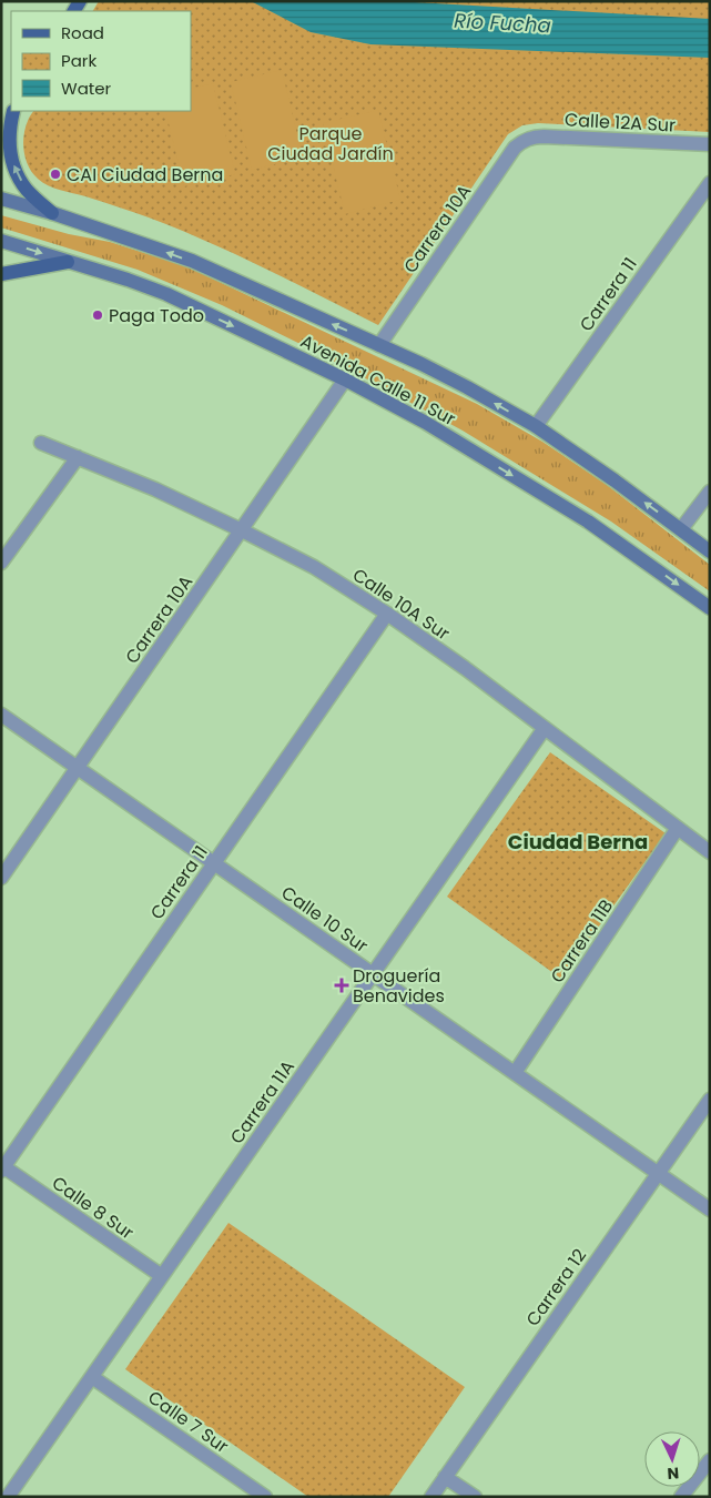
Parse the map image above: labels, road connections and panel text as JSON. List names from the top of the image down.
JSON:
{
  "streets": {
    "main road": ["Avenida Calle 11 Sur"],
    "street": [
      "Calle 12A Sur",
      "Carrera 10A",
      "Carrera 11",
      "Calle 10A Sur",
      "Calle 10 Sur",
      "Carrera 11B",
      "Carrera 11A",
      "Calle 8 Sur",
      "Carrera 12",
      "Calle 7 Sur"
    ]
  },
  "crossings": [
    ["Calle 12A Sur", "Carrera 10A"],
    ["Carrera 10A", "Avenida Calle 11 Sur"],
    ["Carrera 10A", "Calle 10A Sur"],
    ["Carrera 10A", "Calle 10 Sur"],
    ["Carrera 11", "Avenida Calle 11 Sur"],
    ["Carrera 11", "Calle 10A Sur"],
    ["Carrera 11", "Calle 10 Sur"],
    ["Carrera 11", "Calle 8 Sur"],
    ["Calle 10A Sur", "Carrera 11B"],
    ["Calle 10A Sur", "Carrera 11A"],
    ["Calle 10 Sur", "Carrera 11B"],
    ["Calle 10 Sur", "Carrera 11A"],
    ["Calle 10 Sur", "Carrera 12"],
    ["Carrera 11A", "Calle 8 Sur"],
    ["Carrera 11A", "Calle 7 Sur"]
  ],
  "districts": ["Ciudad Berna"],
  "water": ["Río Fucha"],
  "parks": ["Parque Ciudad Jardín"],
  "places": {
    "other": ["CAI Ciudad Berna", "Paga Todo"],
    "health": ["Droguería Benavides"]
  },
  "legend": ["Road", "Park", "Water"],
  "north": "bottom"
}
